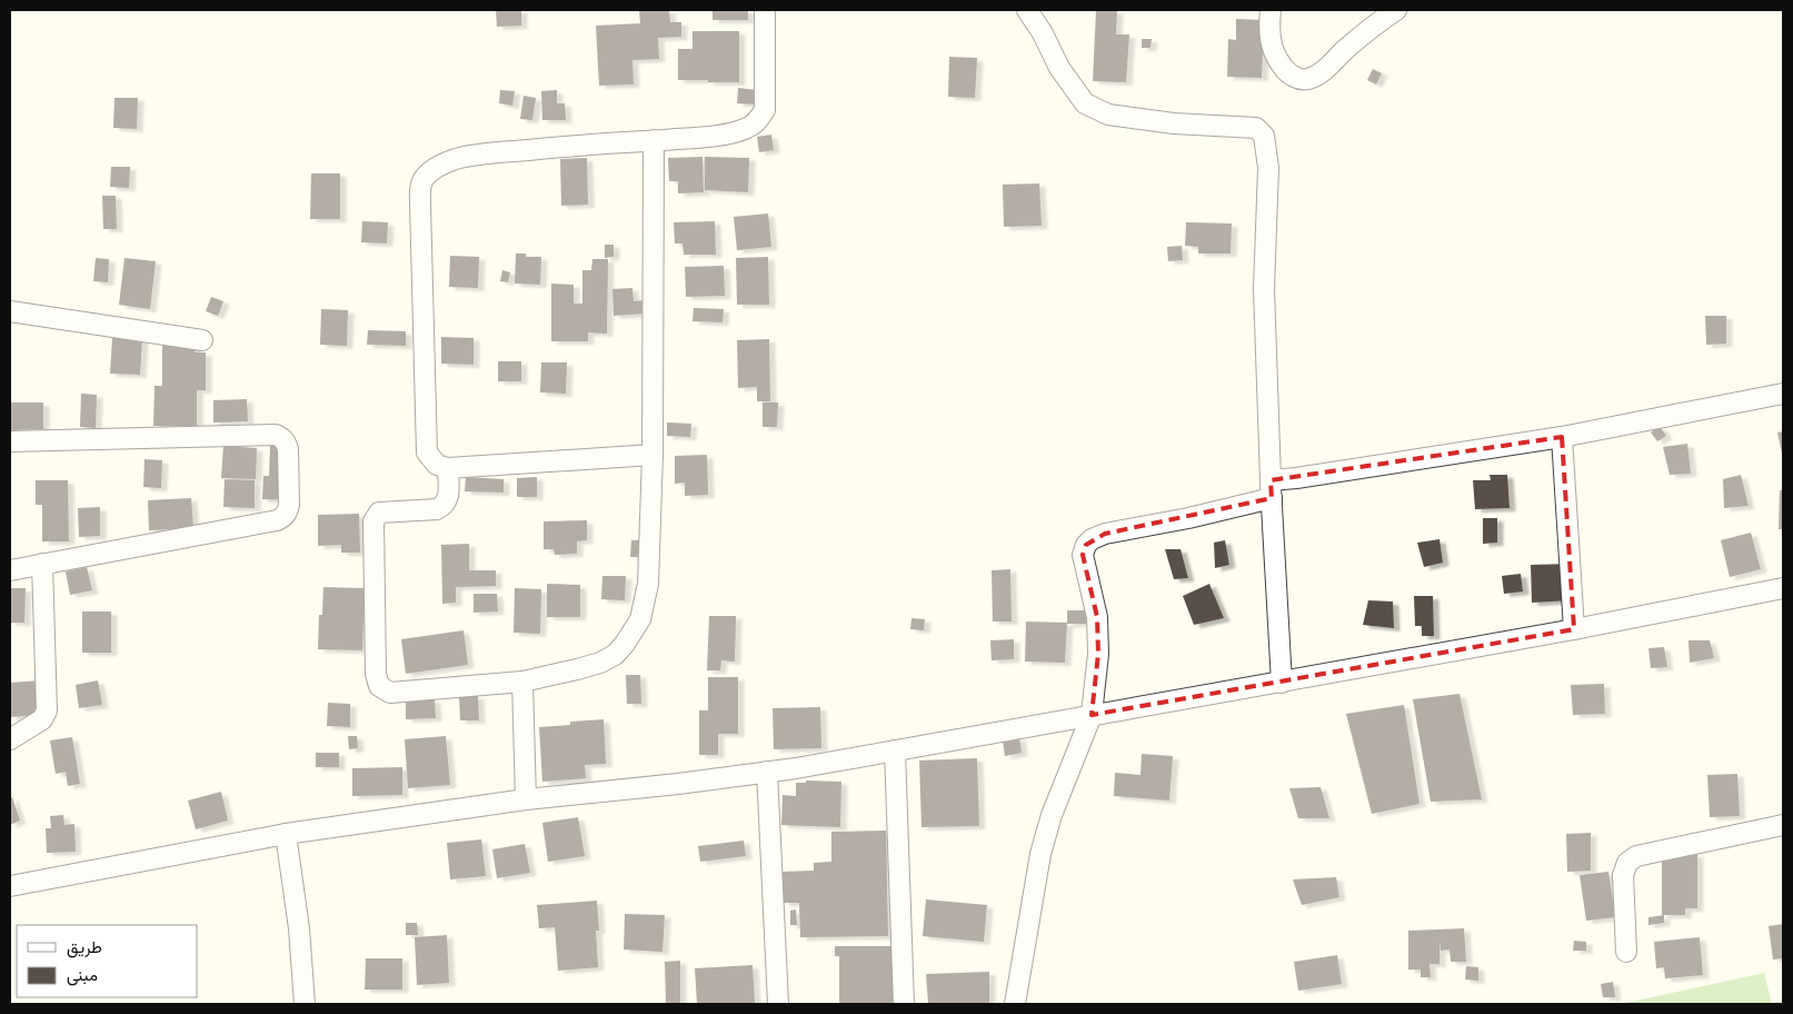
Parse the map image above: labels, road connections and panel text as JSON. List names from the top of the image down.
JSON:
{
  "legend": ["طريق", "مبنى"]
}
